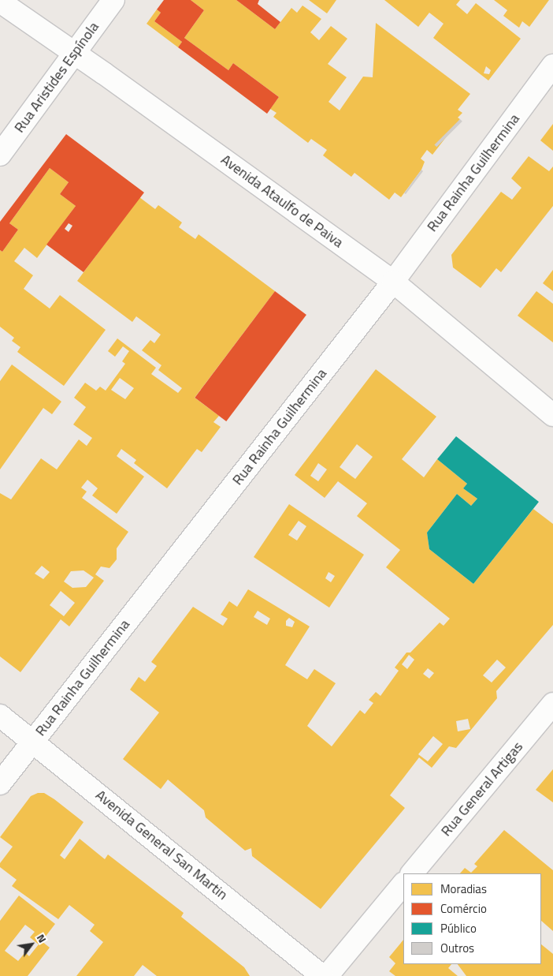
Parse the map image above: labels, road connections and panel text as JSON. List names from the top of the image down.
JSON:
{
  "streets": {
    "street": [
      "Rua Aristides Espínola",
      "Rua Rainha Guilhermina",
      "Avenida Ataulfo de Paiva",
      "Rua General Artigas",
      "Avenida General San Martin"
    ]
  },
  "crossings": [
    ["Rua Aristides Espínola", "Avenida Ataulfo de Paiva"],
    ["Rua Rainha Guilhermina", "Avenida Ataulfo de Paiva"],
    ["Rua Rainha Guilhermina", "Avenida General San Martin"]
  ],
  "legend": [
    "Moradias",
    "Comércio",
    "Público",
    "Outros"
  ],
  "north": "top right"
}
